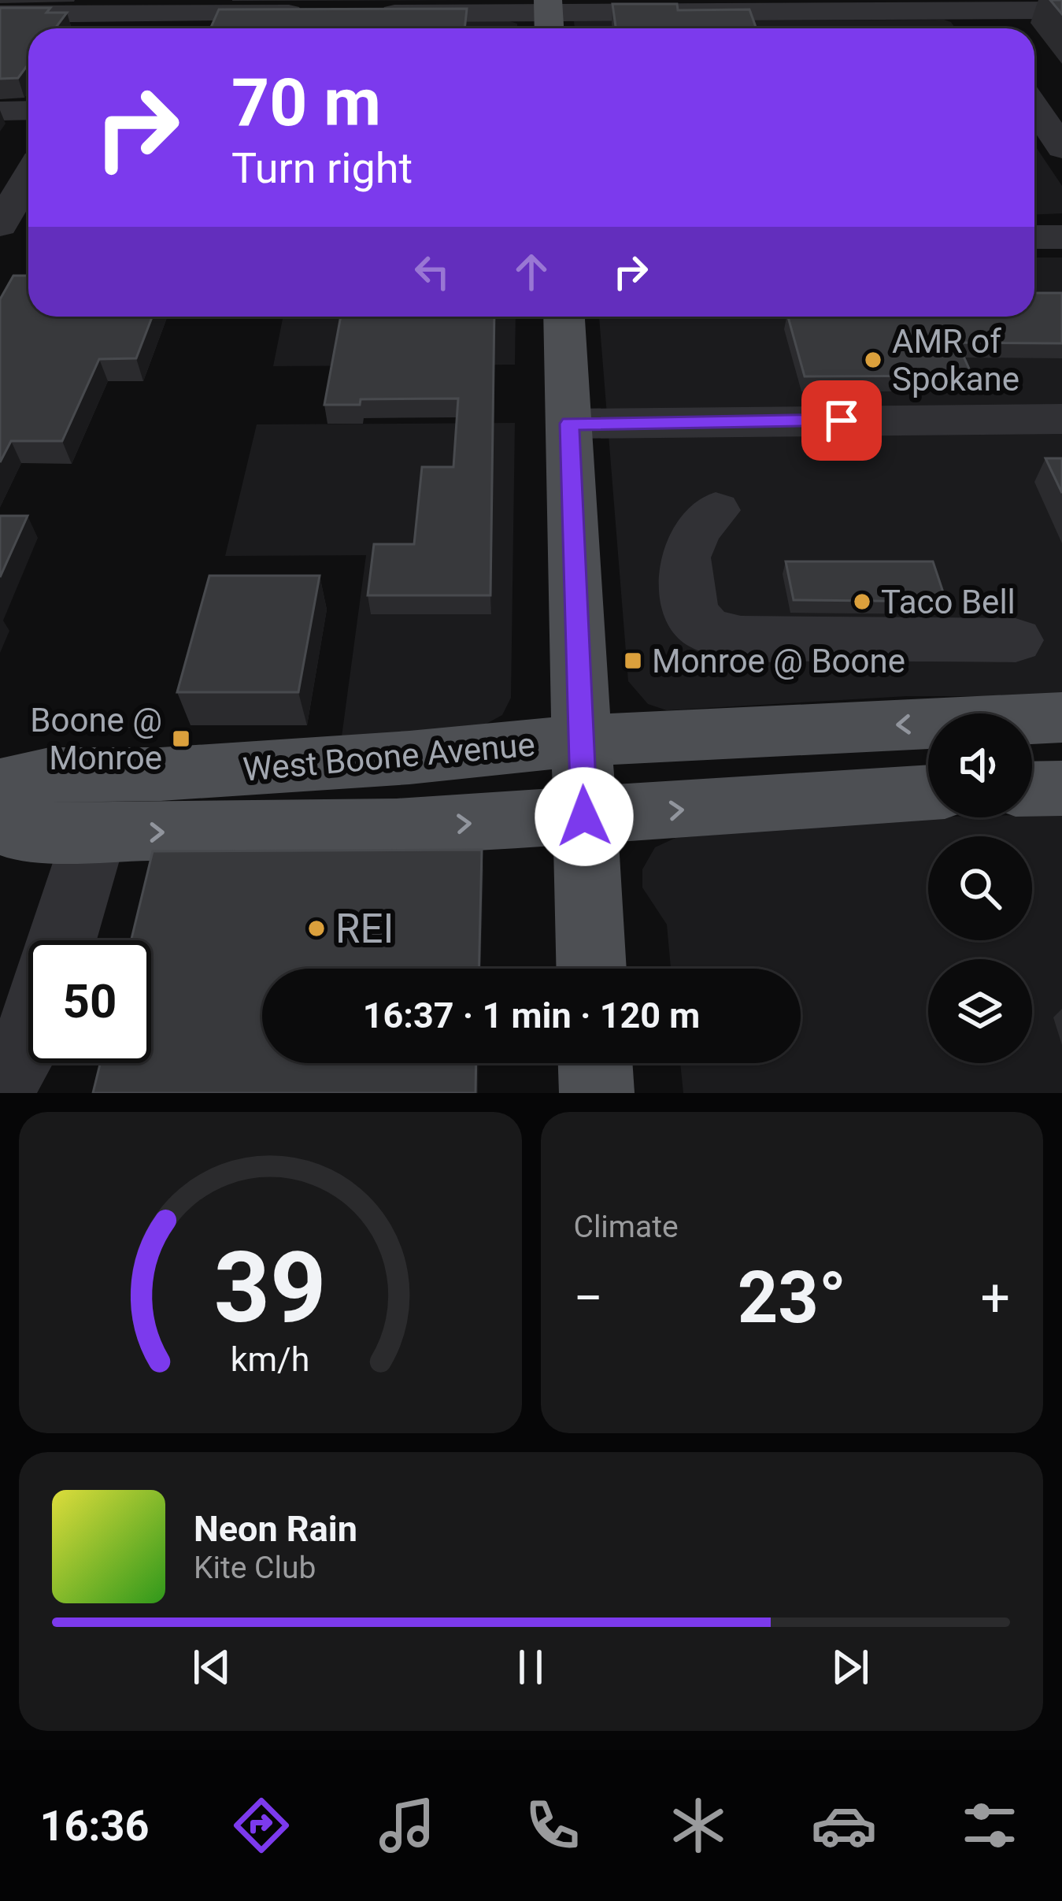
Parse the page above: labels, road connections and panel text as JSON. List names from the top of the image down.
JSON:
{
  "streets": {
    "main road": ["West Boone Avenue"]
  },
  "places": {
    "other": ["AMR of Spokane", "Taco Bell", "REI"],
    "transit": ["Monroe @ Boone", "Boone @ Monroe"]
  },
  "page": {
    "turn": ["70 m", "Turn right"],
    "limit": "50",
    "trip": "16:37 · 1 min · 120 m",
    "tile": "Climate",
    "heat": ["−", "23°", "+"],
    "song": ["Neon Rain", "Kite Club"],
    "tabs": "16:36",
    "gauge": ["39", "km/h"]
  }
}
